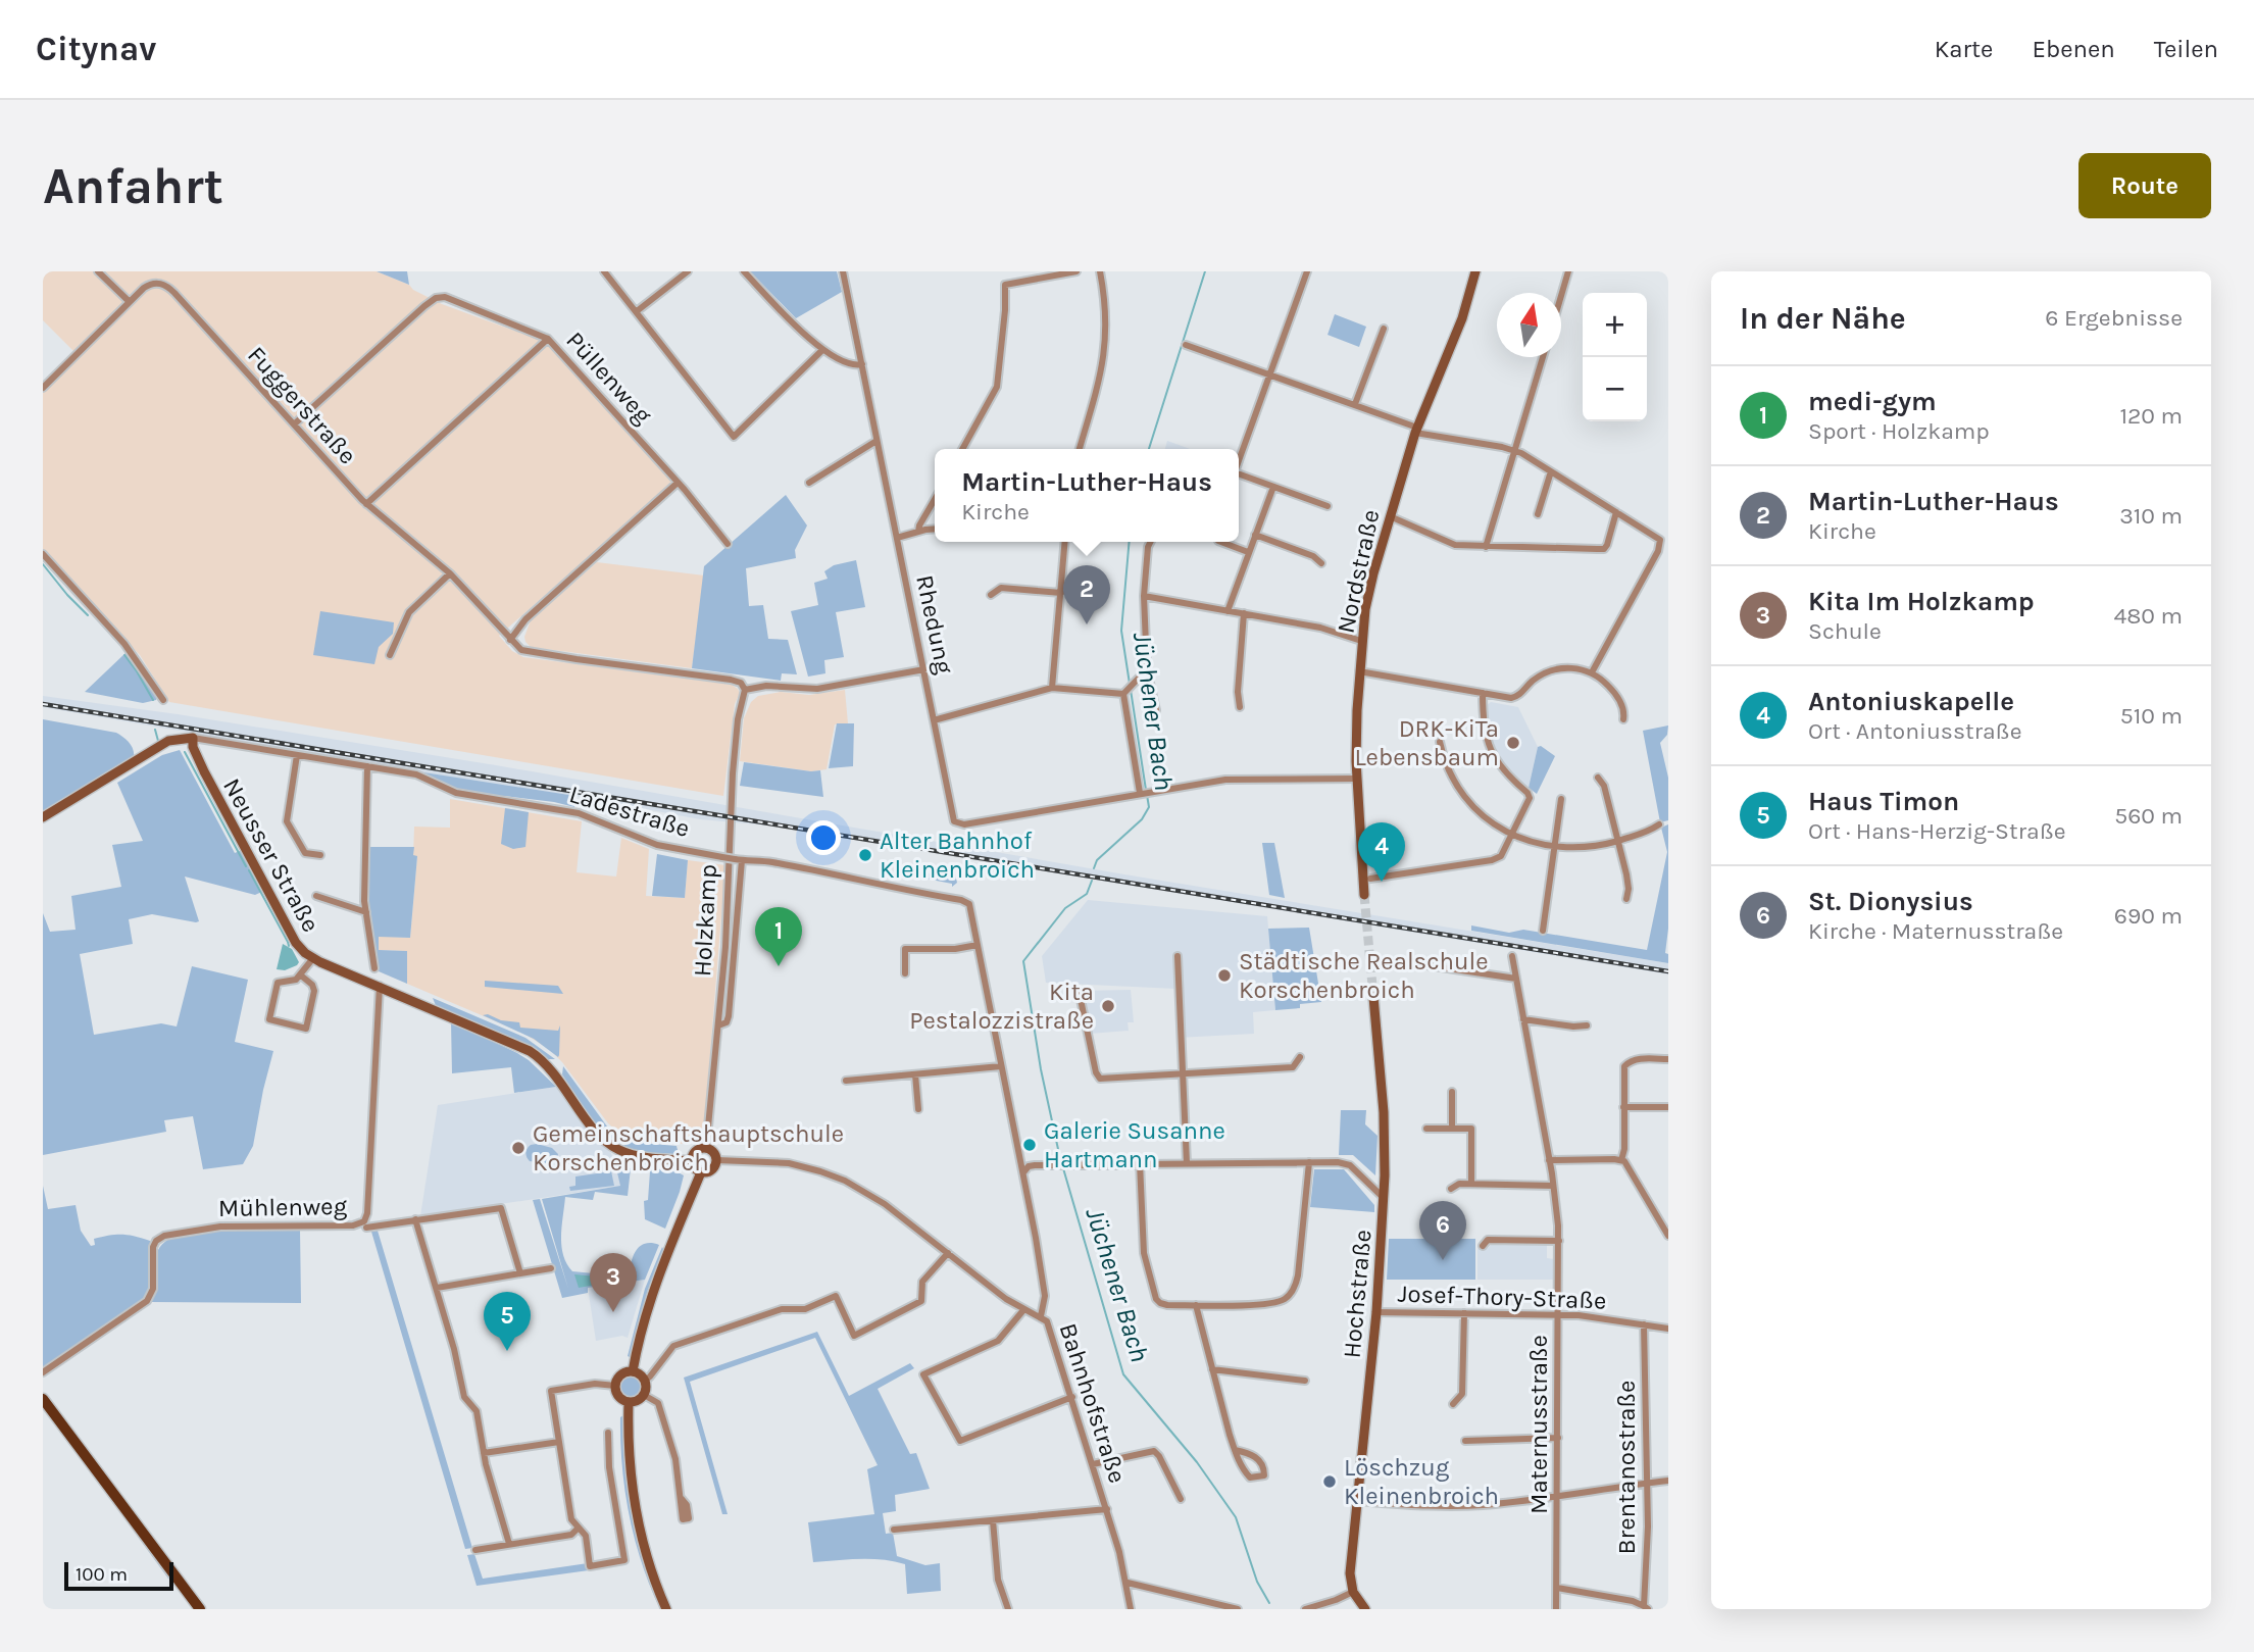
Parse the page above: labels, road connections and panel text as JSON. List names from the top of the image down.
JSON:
{
  "streets": {
    "street": [
      "Püllenweg",
      "Fuggerstraße",
      "Nordstraße",
      "Rhedung",
      "Ladestraße",
      "Neusser Straße",
      "Holzkamp",
      "Mühlenweg",
      "Hochstraße",
      "Josef-Thory-Straße",
      "Bahnhofstraße",
      "Maternusstraße",
      "Brentanostraße"
    ]
  },
  "crossings": [
    ["Püllenweg", "Fuggerstraße"],
    ["Ladestraße", "Neusser Straße"],
    ["Ladestraße", "Holzkamp"],
    ["Ladestraße", "Bahnhofstraße"],
    ["Neusser Straße", "Holzkamp"],
    ["Neusser Straße", "Mühlenweg"],
    ["Hochstraße", "Josef-Thory-Straße"],
    ["Josef-Thory-Straße", "Maternusstraße"],
    ["Josef-Thory-Straße", "Brentanostraße"]
  ],
  "water": ["Jüchener Bach"],
  "places": [
    "DRK-KiTa Lebensbaum",
    "Alter Bahnhof Kleinenbroich",
    "Städtische Realschule Korschenbroich",
    "Kita Pestalozzistraße",
    "Galerie Susanne Hartmann",
    "Gemeinschaftshauptschule Korschenbroich",
    "Löschzug Kleinenbroich"
  ],
  "scale_bar": "100 m",
  "north": "top",
  "page": {
    "header": "Citynav",
    "nav": ["Karte", "Ebenen", "Teilen"],
    "buttons": "Route",
    "title": "Anfahrt",
    "heading": ["In der Nähe", "6 Ergebnisse"],
    "map_buttons": ["+", "−"],
    "list": [
      {
        "mark": "1",
        "name": "medi-gym",
        "note": "Sport · Holzkamp",
        "value": "120 m"
      },
      {
        "mark": "2",
        "name": "Martin-Luther-Haus",
        "note": "Kirche",
        "value": "310 m"
      },
      {
        "mark": "3",
        "name": "Kita Im Holzkamp",
        "note": "Schule",
        "value": "480 m"
      },
      {
        "mark": "4",
        "name": "Antoniuskapelle",
        "note": "Ort · Antoniusstraße",
        "value": "510 m"
      },
      {
        "mark": "5",
        "name": "Haus Timon",
        "note": "Ort · Hans-Herzig-Straße",
        "value": "560 m"
      },
      {
        "mark": "6",
        "name": "St. Dionysius",
        "note": "Kirche · Maternusstraße",
        "value": "690 m"
      }
    ],
    "popup": ["Martin-Luther-Haus", "Kirche"],
    "pins": [
      "2",
      "4",
      "1",
      "6",
      "3",
      "5"
    ],
    "scale": "100 m"
  }
}
